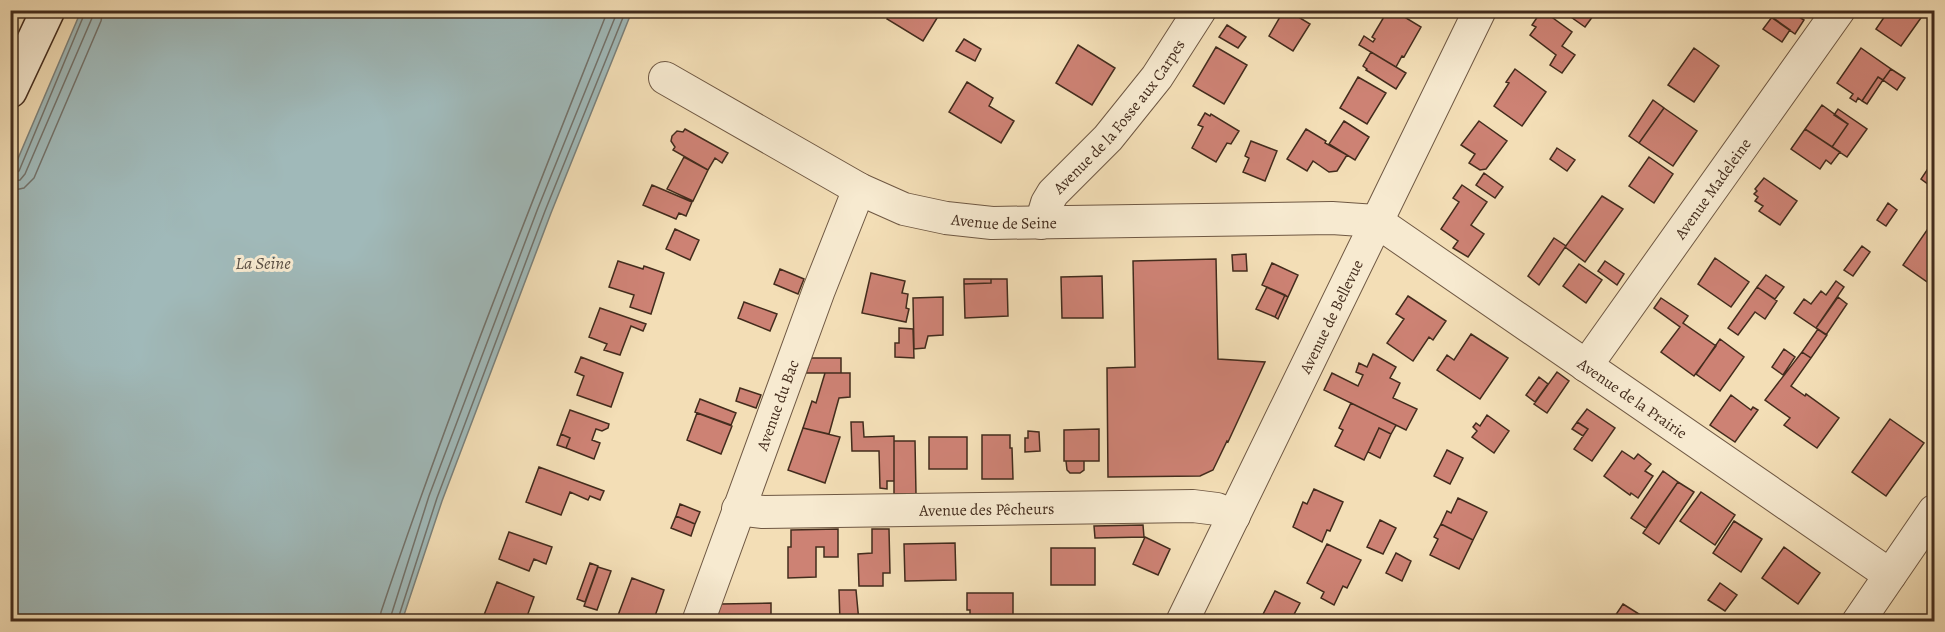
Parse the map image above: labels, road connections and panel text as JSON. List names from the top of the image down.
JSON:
{
  "streets": {
    "street": [
      "Avenue de la Fosse aux Carpes",
      "Avenue Madeleine",
      "Avenue de Seine",
      "Avenue de Bellevue",
      "Avenue de la Prairie",
      "Avenue du Bac",
      "Avenue des Pêcheurs"
    ]
  },
  "crossings": [
    ["Avenue de la Fosse aux Carpes", "Avenue de Seine"],
    ["Avenue Madeleine", "Avenue de la Prairie"],
    ["Avenue de Seine", "Avenue de Bellevue"],
    ["Avenue de Seine", "Avenue de la Prairie"],
    ["Avenue de Seine", "Avenue du Bac"],
    ["Avenue de Bellevue", "Avenue de la Prairie"],
    ["Avenue de Bellevue", "Avenue des Pêcheurs"],
    ["Avenue du Bac", "Avenue des Pêcheurs"]
  ],
  "water": ["La Seine"]
}
